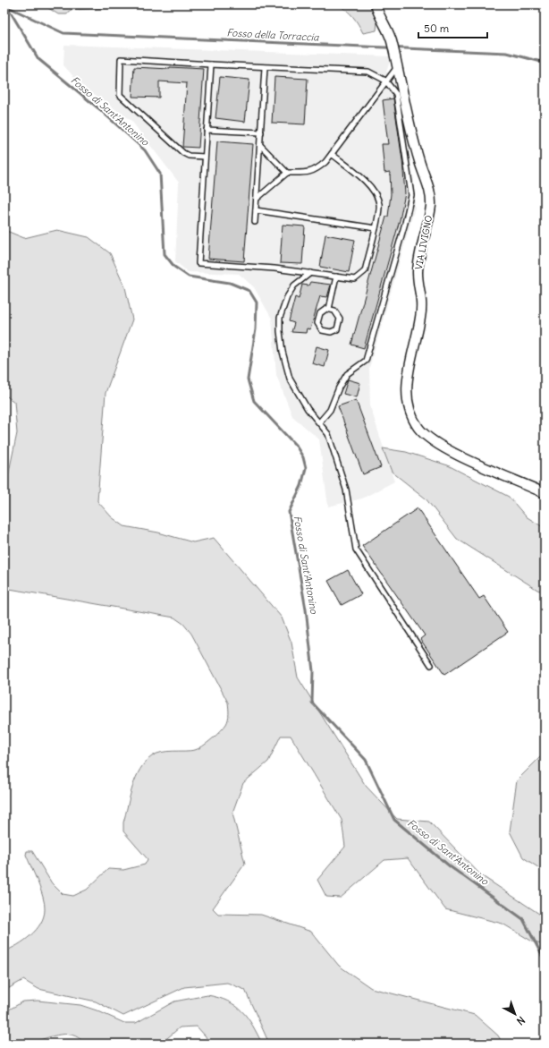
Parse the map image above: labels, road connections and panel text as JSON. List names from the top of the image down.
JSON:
{
  "streets": {
    "street": ["VIA LIVIGNO"]
  },
  "water": ["Fosso della Torraccia", "Fosso di Sant'Antonino"],
  "scale_bar": "50 m",
  "north": "bottom right"
}
